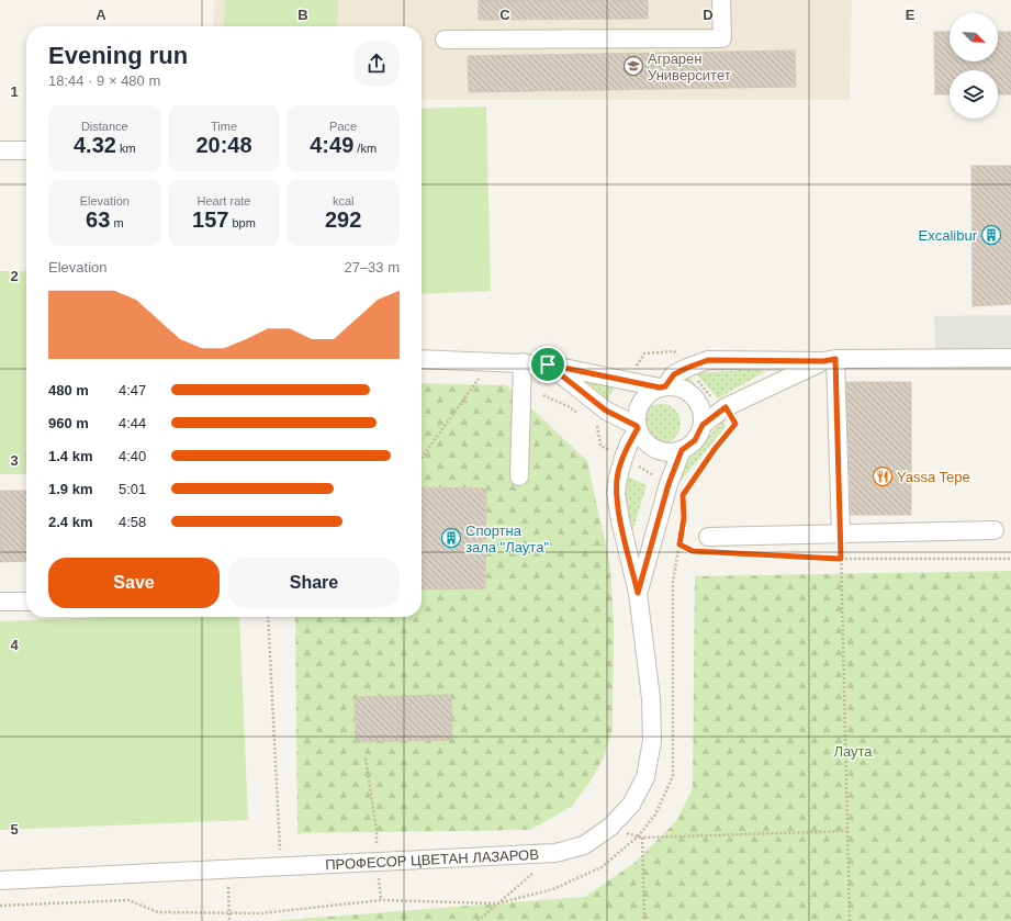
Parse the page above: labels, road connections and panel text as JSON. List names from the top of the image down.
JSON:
{
  "streets": {
    "street": ["ПРОФЕСОР ЦВЕТАН ЛАЗАРОВ"]
  },
  "parks": ["Лаута"],
  "places": {
    "school or university": ["Аграрен Университет"],
    "building": ["Excalibur", "Спортна зала \"Лаута\""],
    "restaurant": ["Yassa Tepe"]
  },
  "north": "bottom right",
  "page": {
    "heading": ["Evening run", "18:44 · 9 × 480 m"],
    "stats": [
      ["Distance", "4.32 km"],
      ["Time", "20:48"],
      ["Pace", "4:49 /km"],
      ["Elevation", "63 m"],
      ["Heart rate", "157 bpm"],
      ["kcal", "292"]
    ],
    "chart": ["Elevation", "27–33 m"],
    "list": [
      {
        "name": "480 m",
        "note": "4:47"
      },
      {
        "name": "960 m",
        "note": "4:44"
      },
      {
        "name": "1.4 km",
        "note": "4:40"
      },
      {
        "name": "1.9 km",
        "note": "5:01"
      },
      {
        "name": "2.4 km",
        "note": "4:58"
      }
    ],
    "buttons": ["Save", "Share"]
  },
  "grid": {
    "columns": [
      "A",
      "B",
      "C",
      "D",
      "E"
    ],
    "rows": [
      "1",
      "2",
      "3",
      "4",
      "5"
    ]
  }
}
